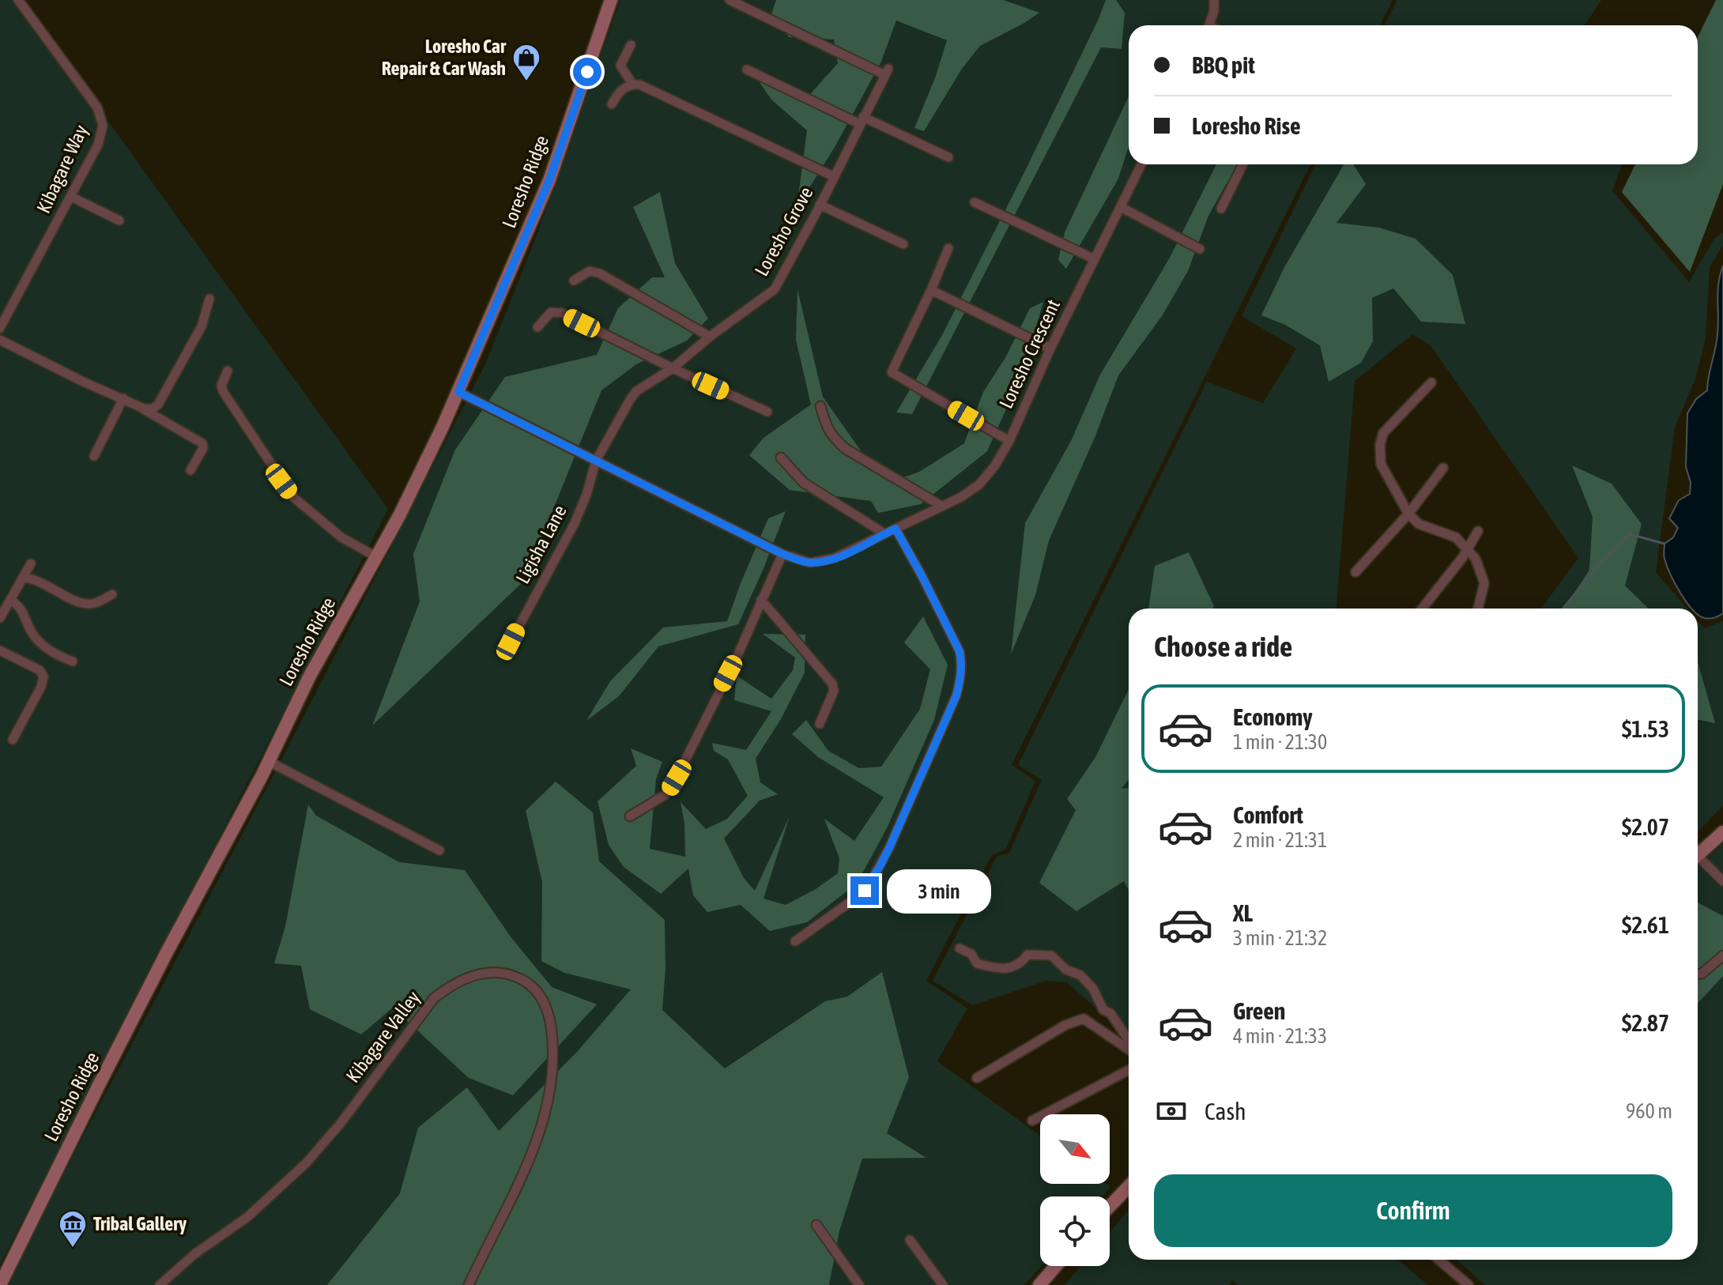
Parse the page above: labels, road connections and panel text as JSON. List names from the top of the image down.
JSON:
{
  "streets": {
    "main road": ["Loresho Ridge"],
    "street": [
      "Kibagare Way",
      "Loresho Grove",
      "Loresho Crescent",
      "Ligisha Lane",
      "Kibagare Valley"
    ]
  },
  "crossings": [
    ["Loresho Ridge", "Loresho Crescent"],
    ["Loresho Grove", "Loresho Crescent"],
    ["Loresho Grove", "Ligisha Lane"],
    ["Loresho Crescent", "Ligisha Lane"]
  ],
  "places": {
    "shop": ["Loresho Car Repair & Car Wash"],
    "museum": ["Tribal Gallery"]
  },
  "north": "bottom right",
  "page": {
    "banner": ["BBQ pit", "Loresho Rise"],
    "heading": "Choose a ride",
    "list": [
      {
        "name": "Economy",
        "note": "1 min · 21:30",
        "value": "$1.53"
      },
      {
        "name": "Comfort",
        "note": "2 min · 21:31",
        "value": "$2.07"
      },
      {
        "name": "XL",
        "note": "3 min · 21:32",
        "value": "$2.61"
      },
      {
        "name": "Green",
        "note": "4 min · 21:33",
        "value": "$2.87"
      }
    ],
    "bubble": "3 min",
    "pay": ["Cash", "960 m"],
    "buttons": "Confirm"
  }
}
